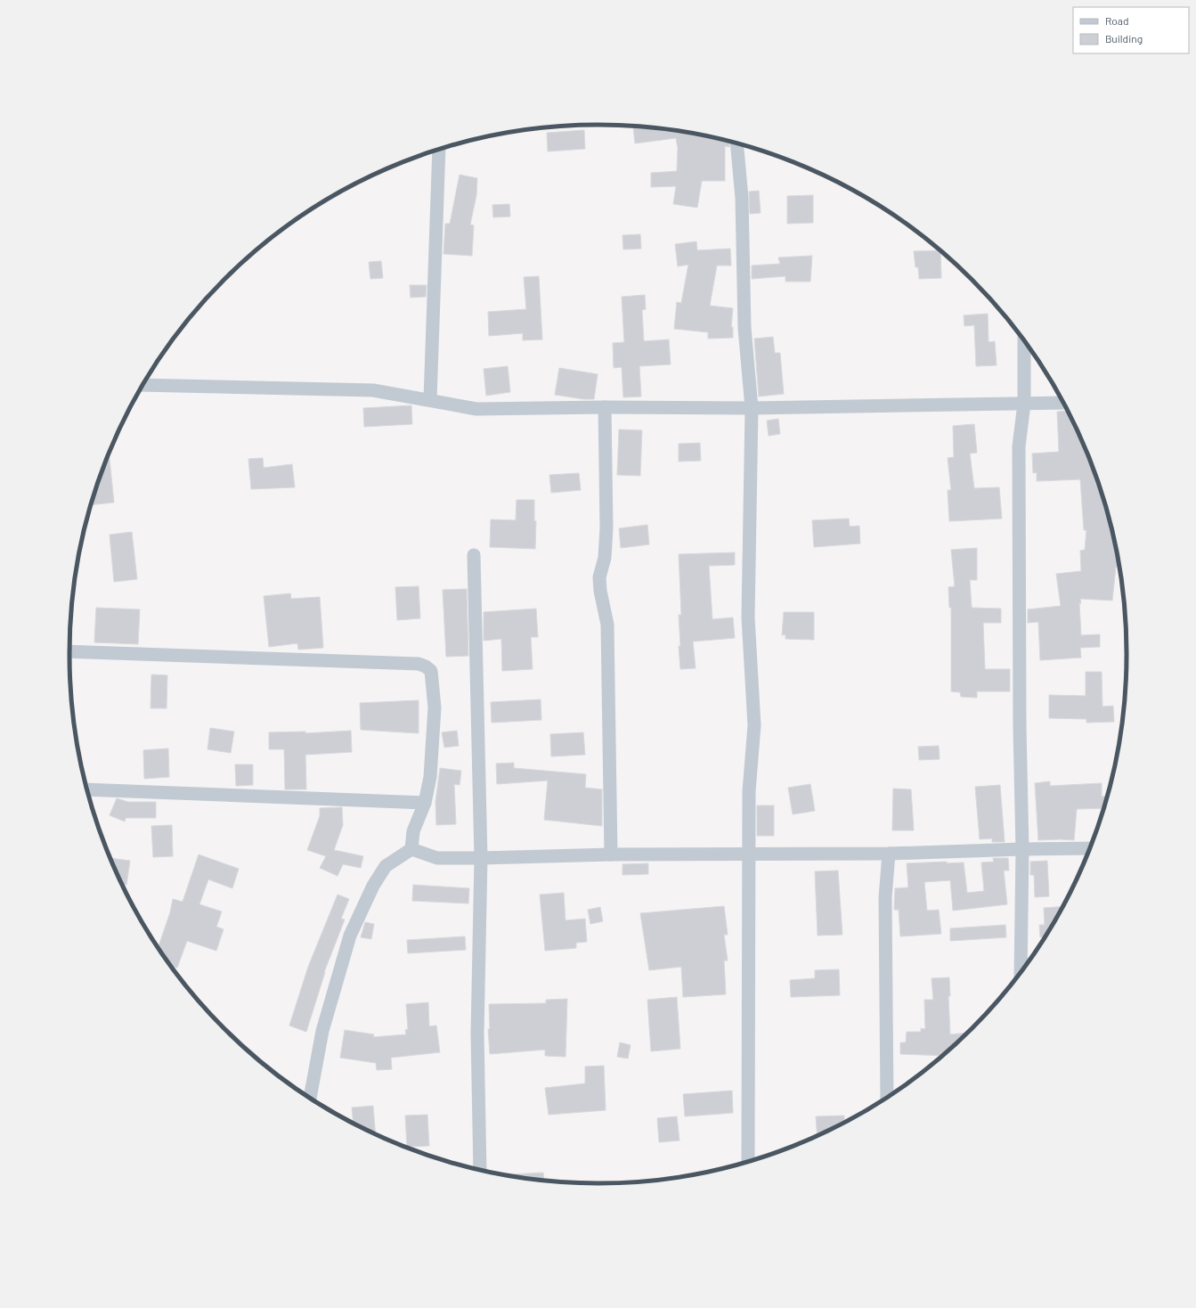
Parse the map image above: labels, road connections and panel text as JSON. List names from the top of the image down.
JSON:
{
  "legend": ["Road", "Building"]
}
